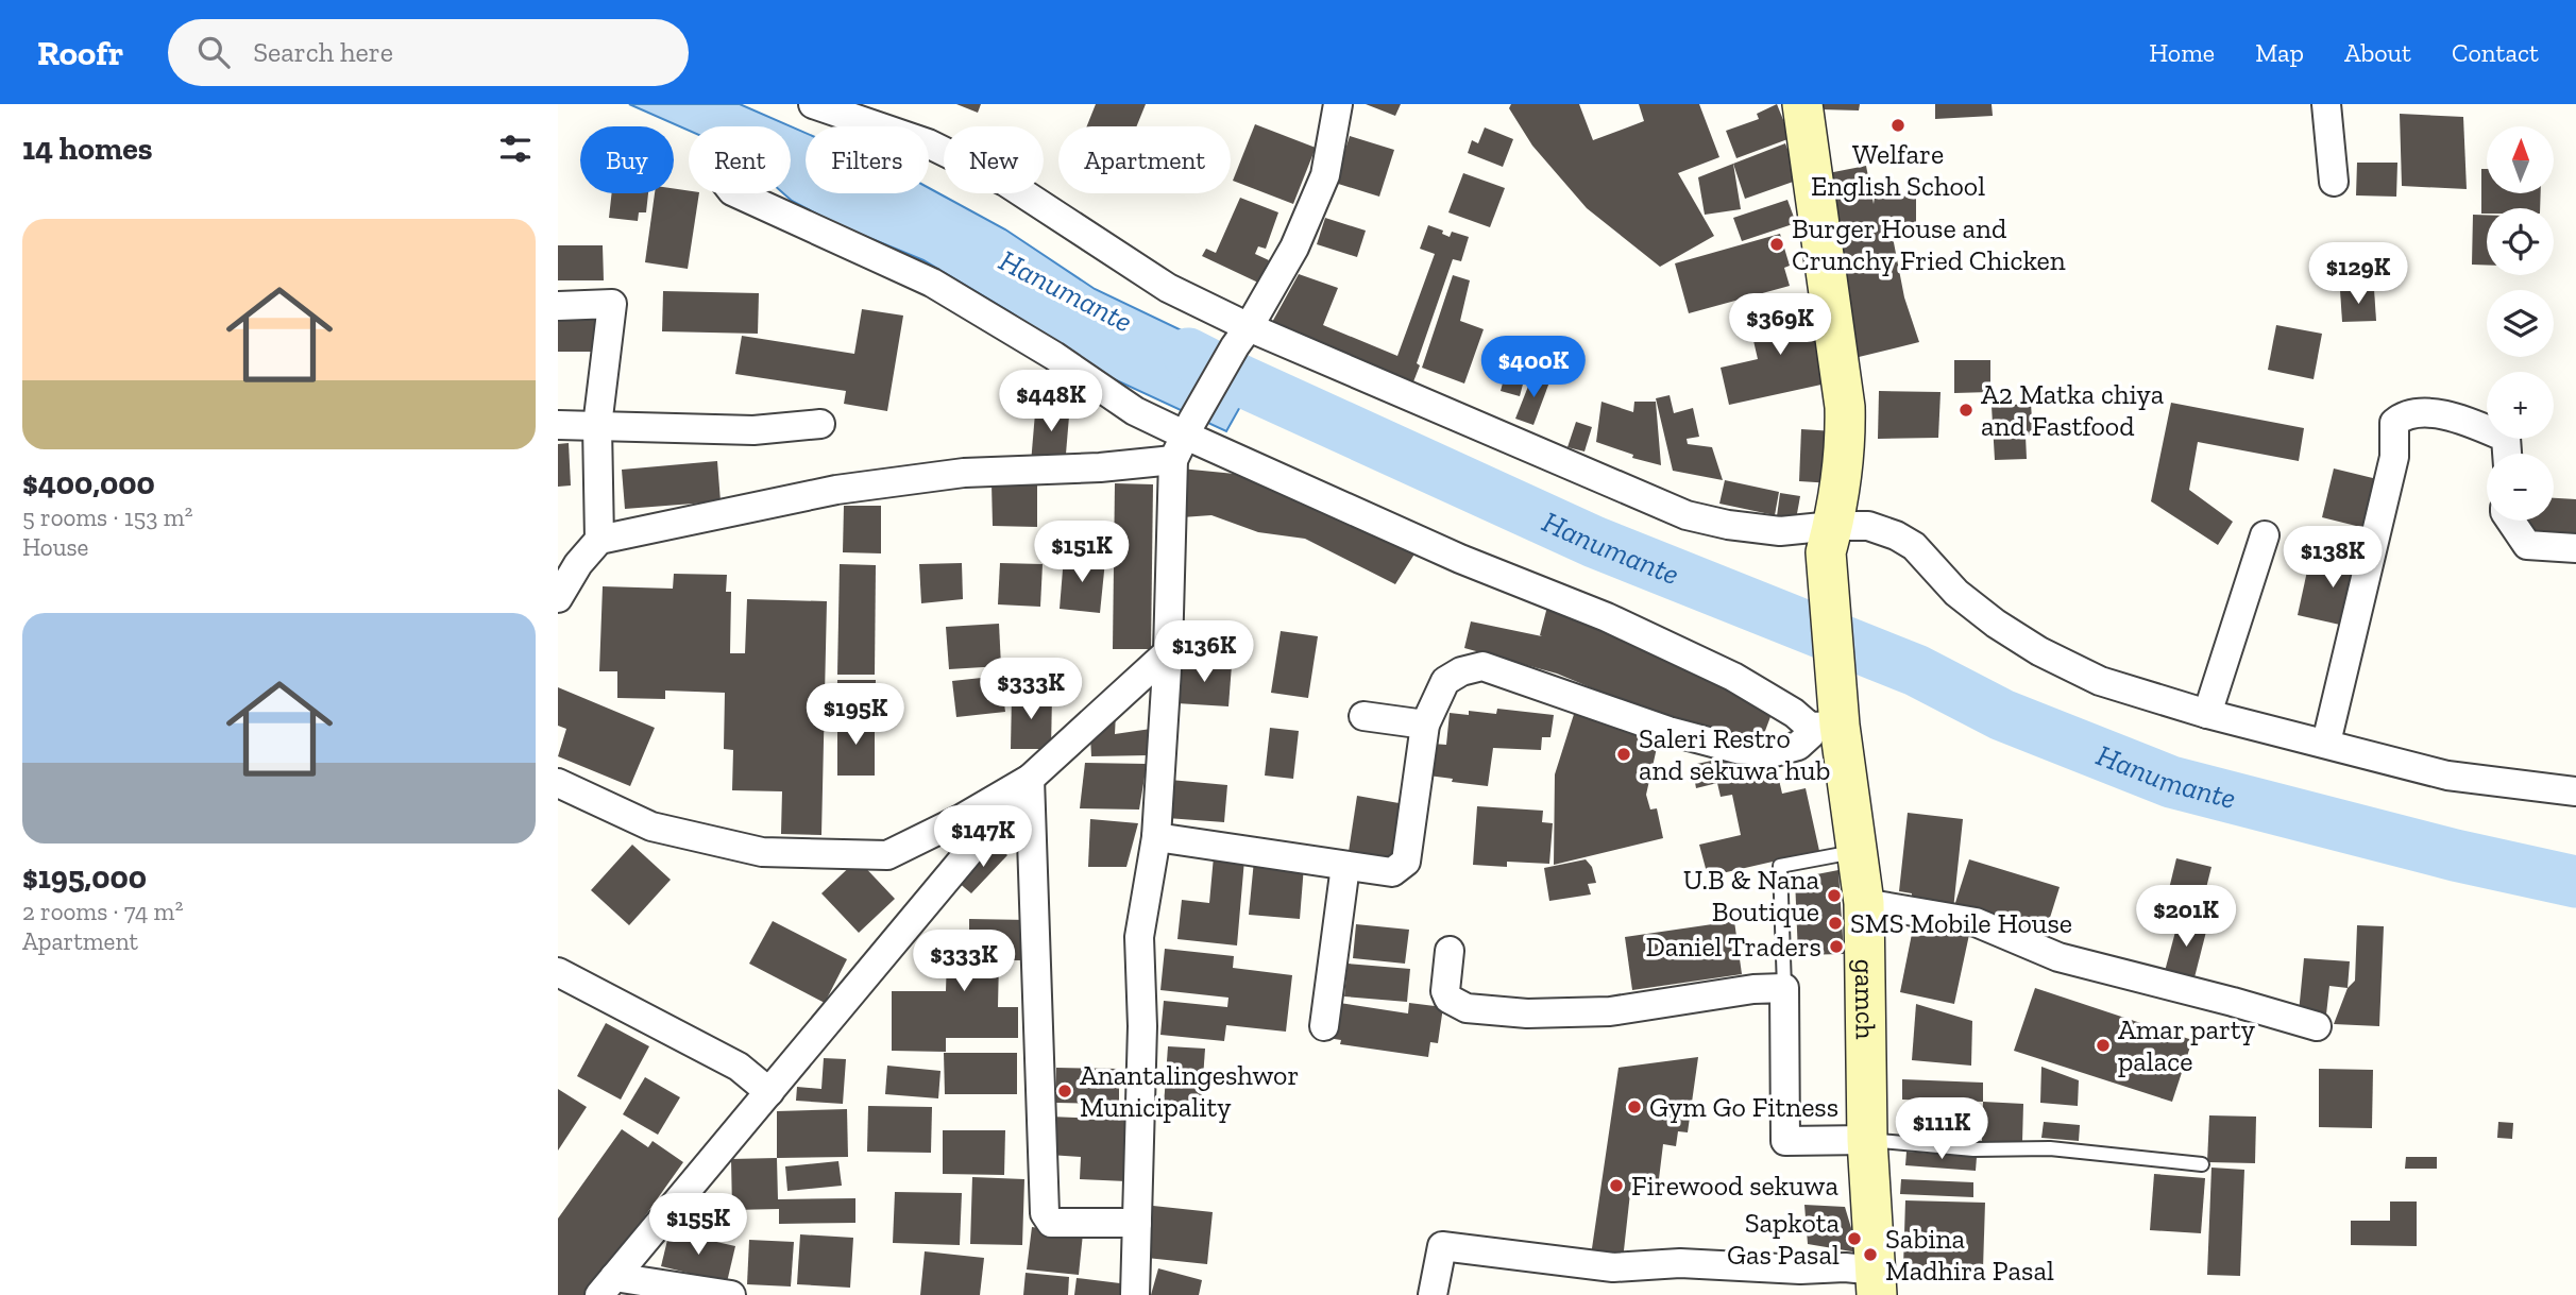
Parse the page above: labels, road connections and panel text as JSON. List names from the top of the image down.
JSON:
{
  "streets": {
    "street": ["gamch"]
  },
  "water": ["Hanumante"],
  "places": [
    "Welfare English School",
    "Burger House and Crunchy Fried Chicken",
    "A2 Matka chiya and Fastfood",
    "Saleri Restro and sekuwa hub",
    "U.B & Nana Boutique",
    "SMS Mobile House",
    "Daniel Traders",
    "Amar party palace",
    "Anantalingeshwor Municipality",
    "Gym Go Fitness",
    "Firewood sekuwa",
    "Sapkota Gas Pasal",
    "Sabina Madhira Pasal"
  ],
  "north": "top",
  "page": {
    "header": "Roofr",
    "search": "Search here",
    "nav": [
      "Home",
      "Map",
      "About",
      "Contact"
    ],
    "heading": "14 homes",
    "map_buttons": ["+", "−"],
    "chip": [
      "Buy",
      "Rent",
      "Filters",
      "New",
      "Apartment"
    ],
    "list": [
      {
        "name": "$400,000",
        "note": "5 rooms · 153 m² · House"
      },
      {
        "name": "$195,000",
        "note": "2 rooms · 74 m² · Apartment"
      }
    ],
    "price": [
      "$129K",
      "$369K",
      "$400K",
      "$448K",
      "$151K",
      "$138K",
      "$136K",
      "$333K",
      "$195K",
      "$147K",
      "$201K",
      "$333K",
      "$111K",
      "$155K"
    ]
  }
}
